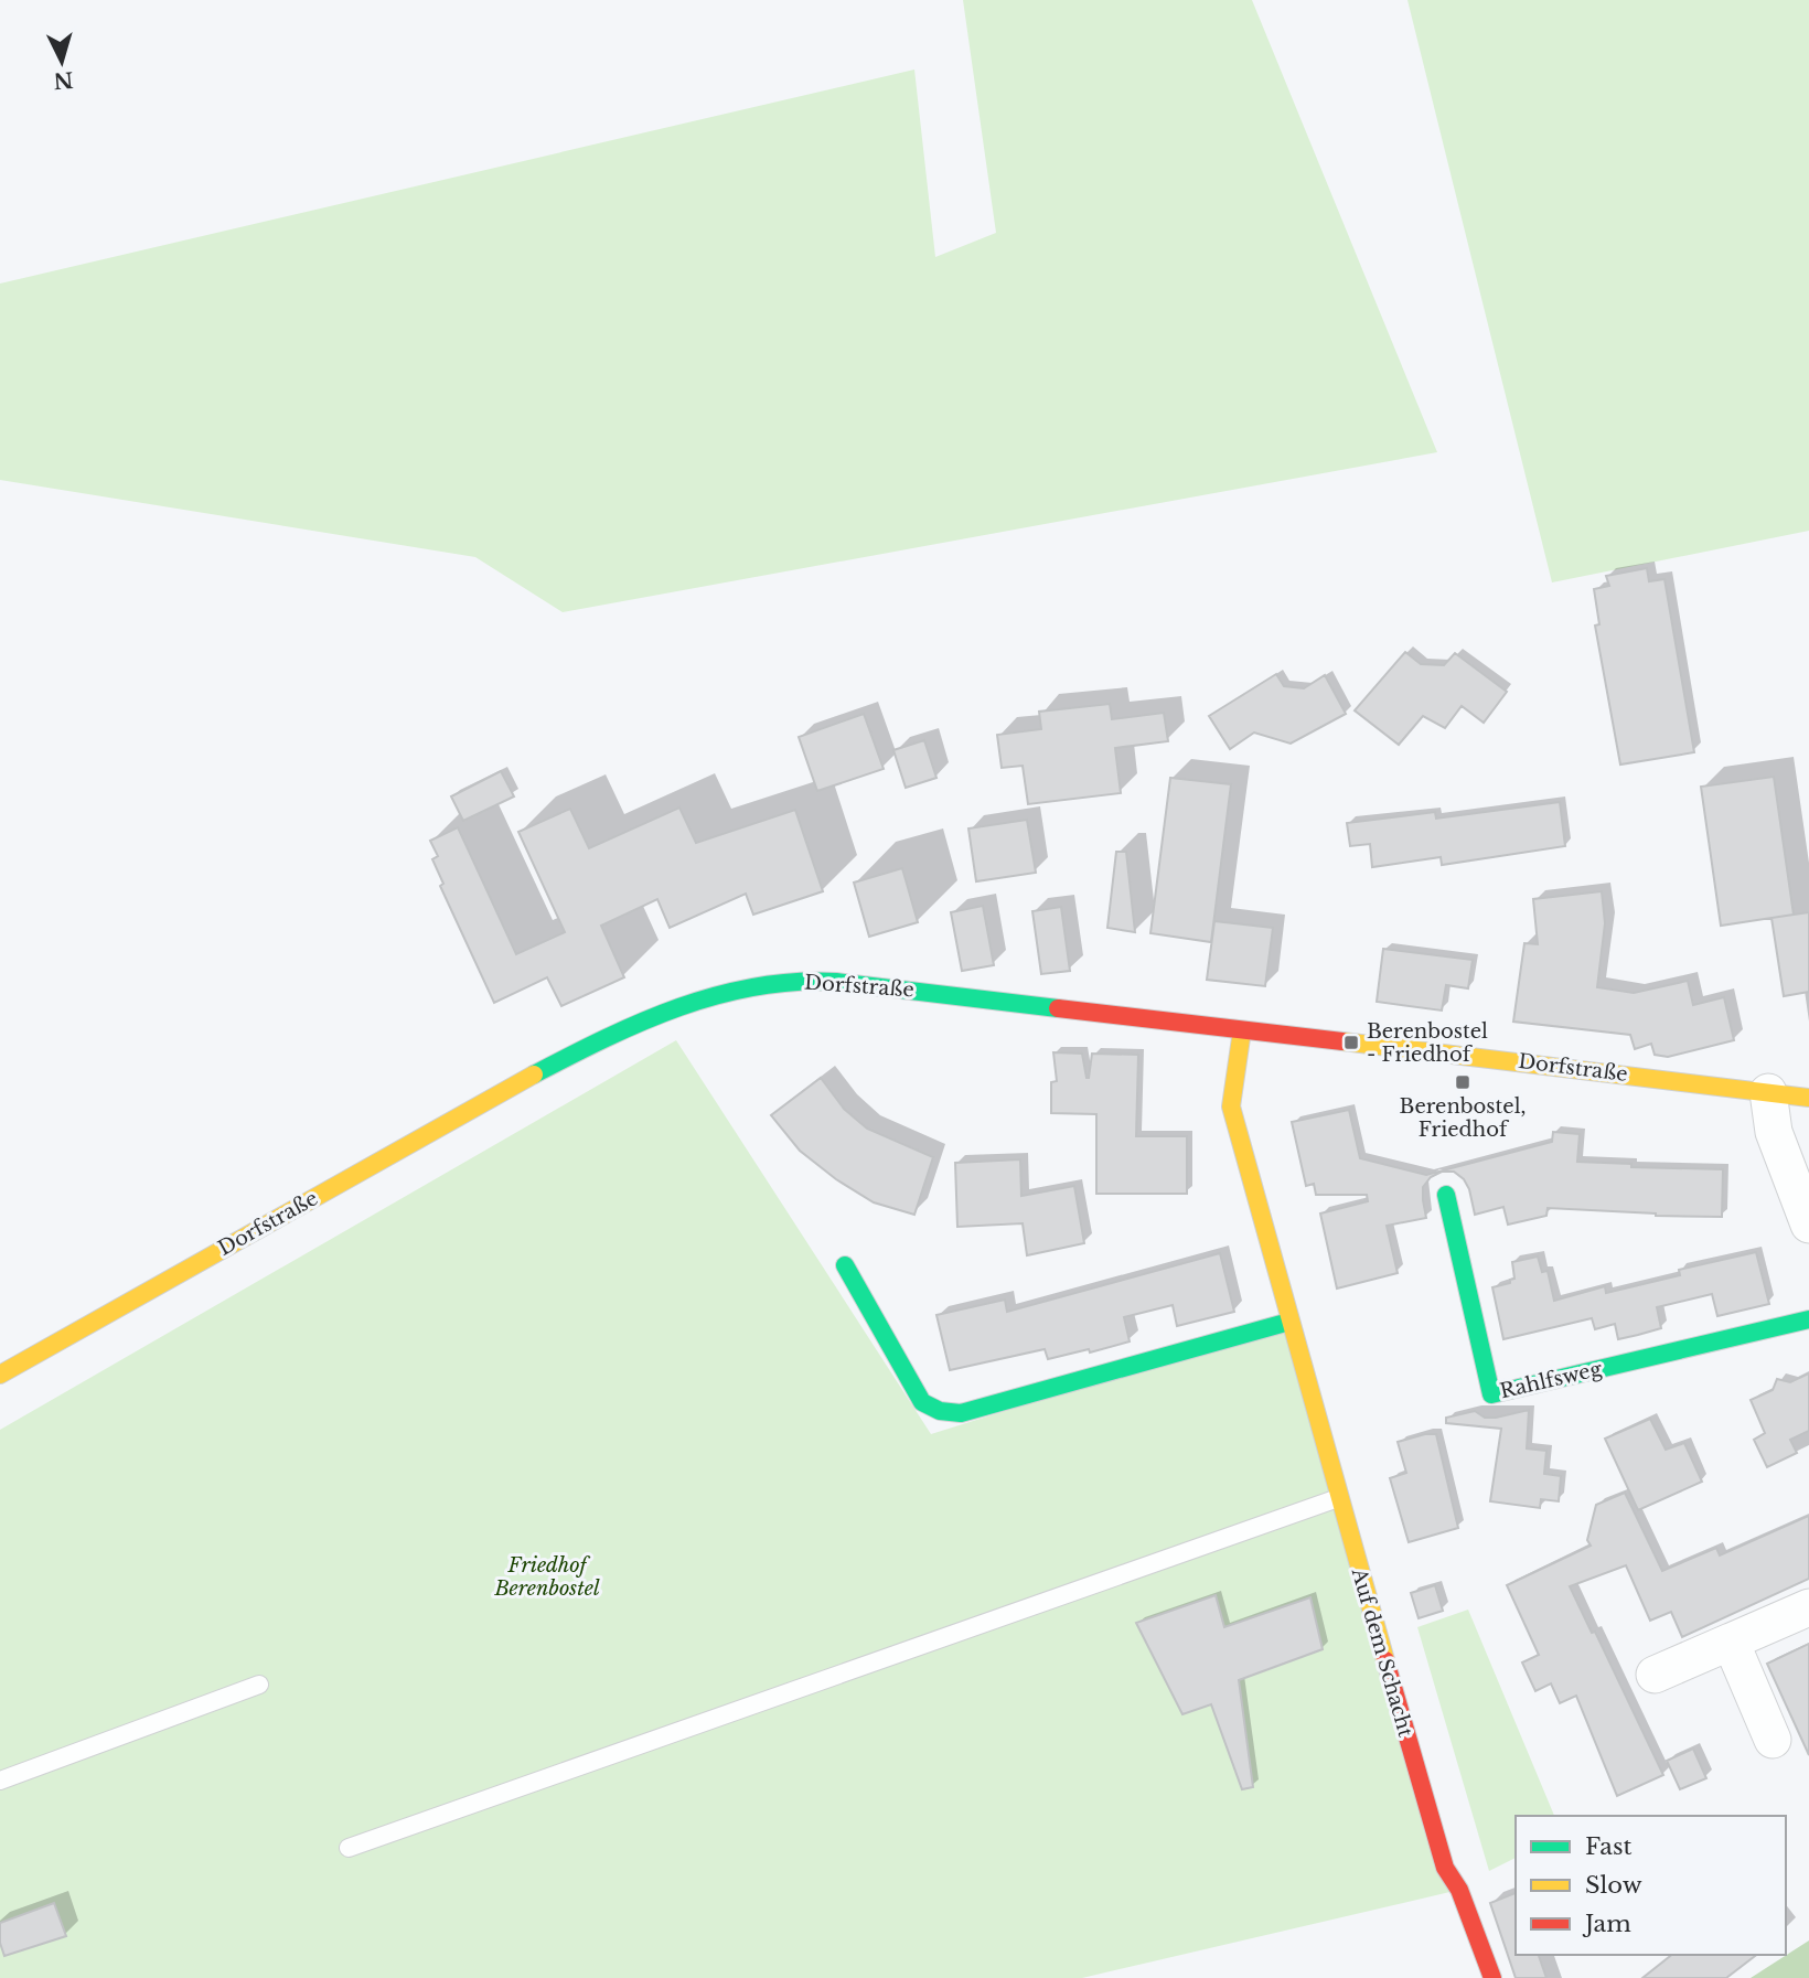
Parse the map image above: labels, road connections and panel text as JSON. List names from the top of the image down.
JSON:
{
  "streets": {
    "street": ["Dorfstraße", "Rahlfsweg", "Auf dem Schacht"]
  },
  "crossings": [
    ["Dorfstraße", "Auf dem Schacht"]
  ],
  "parks": ["Friedhof Berenbostel"],
  "places": {
    "transit": ["Berenbostel - Friedhof", "Berenbostel, Friedhof"]
  },
  "legend": ["Fast", "Slow", "Jam"],
  "north": "bottom"
}
